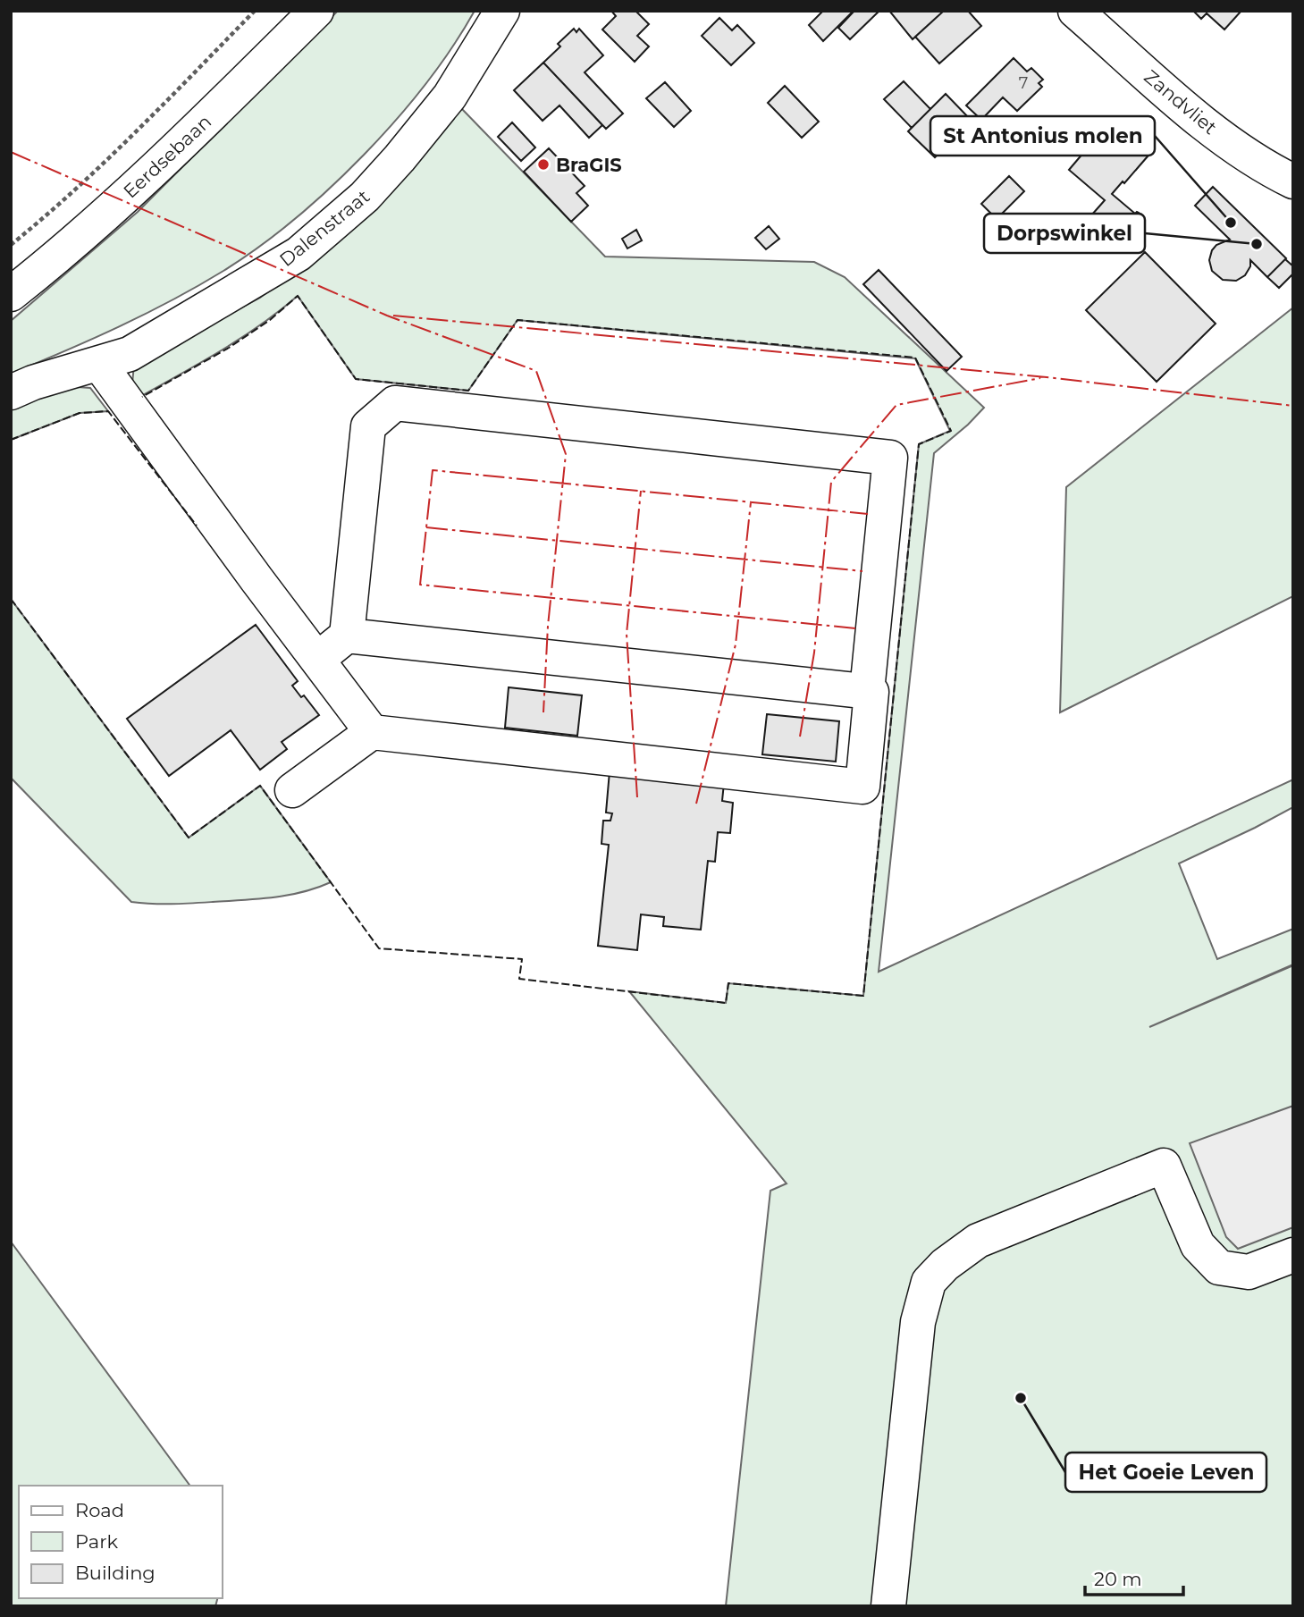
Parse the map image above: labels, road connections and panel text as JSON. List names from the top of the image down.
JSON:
{
  "streets": {
    "street": ["Zandvliet", "Eerdsebaan", "Dalenstraat"]
  },
  "places": [
    "BraGIS",
    "St Antonius molen",
    "Dorpswinkel",
    "Het Goeie Leven"
  ],
  "house_numbers": ["7"],
  "legend": ["Road", "Park", "Building"],
  "scale_bar": "20 m"
}
